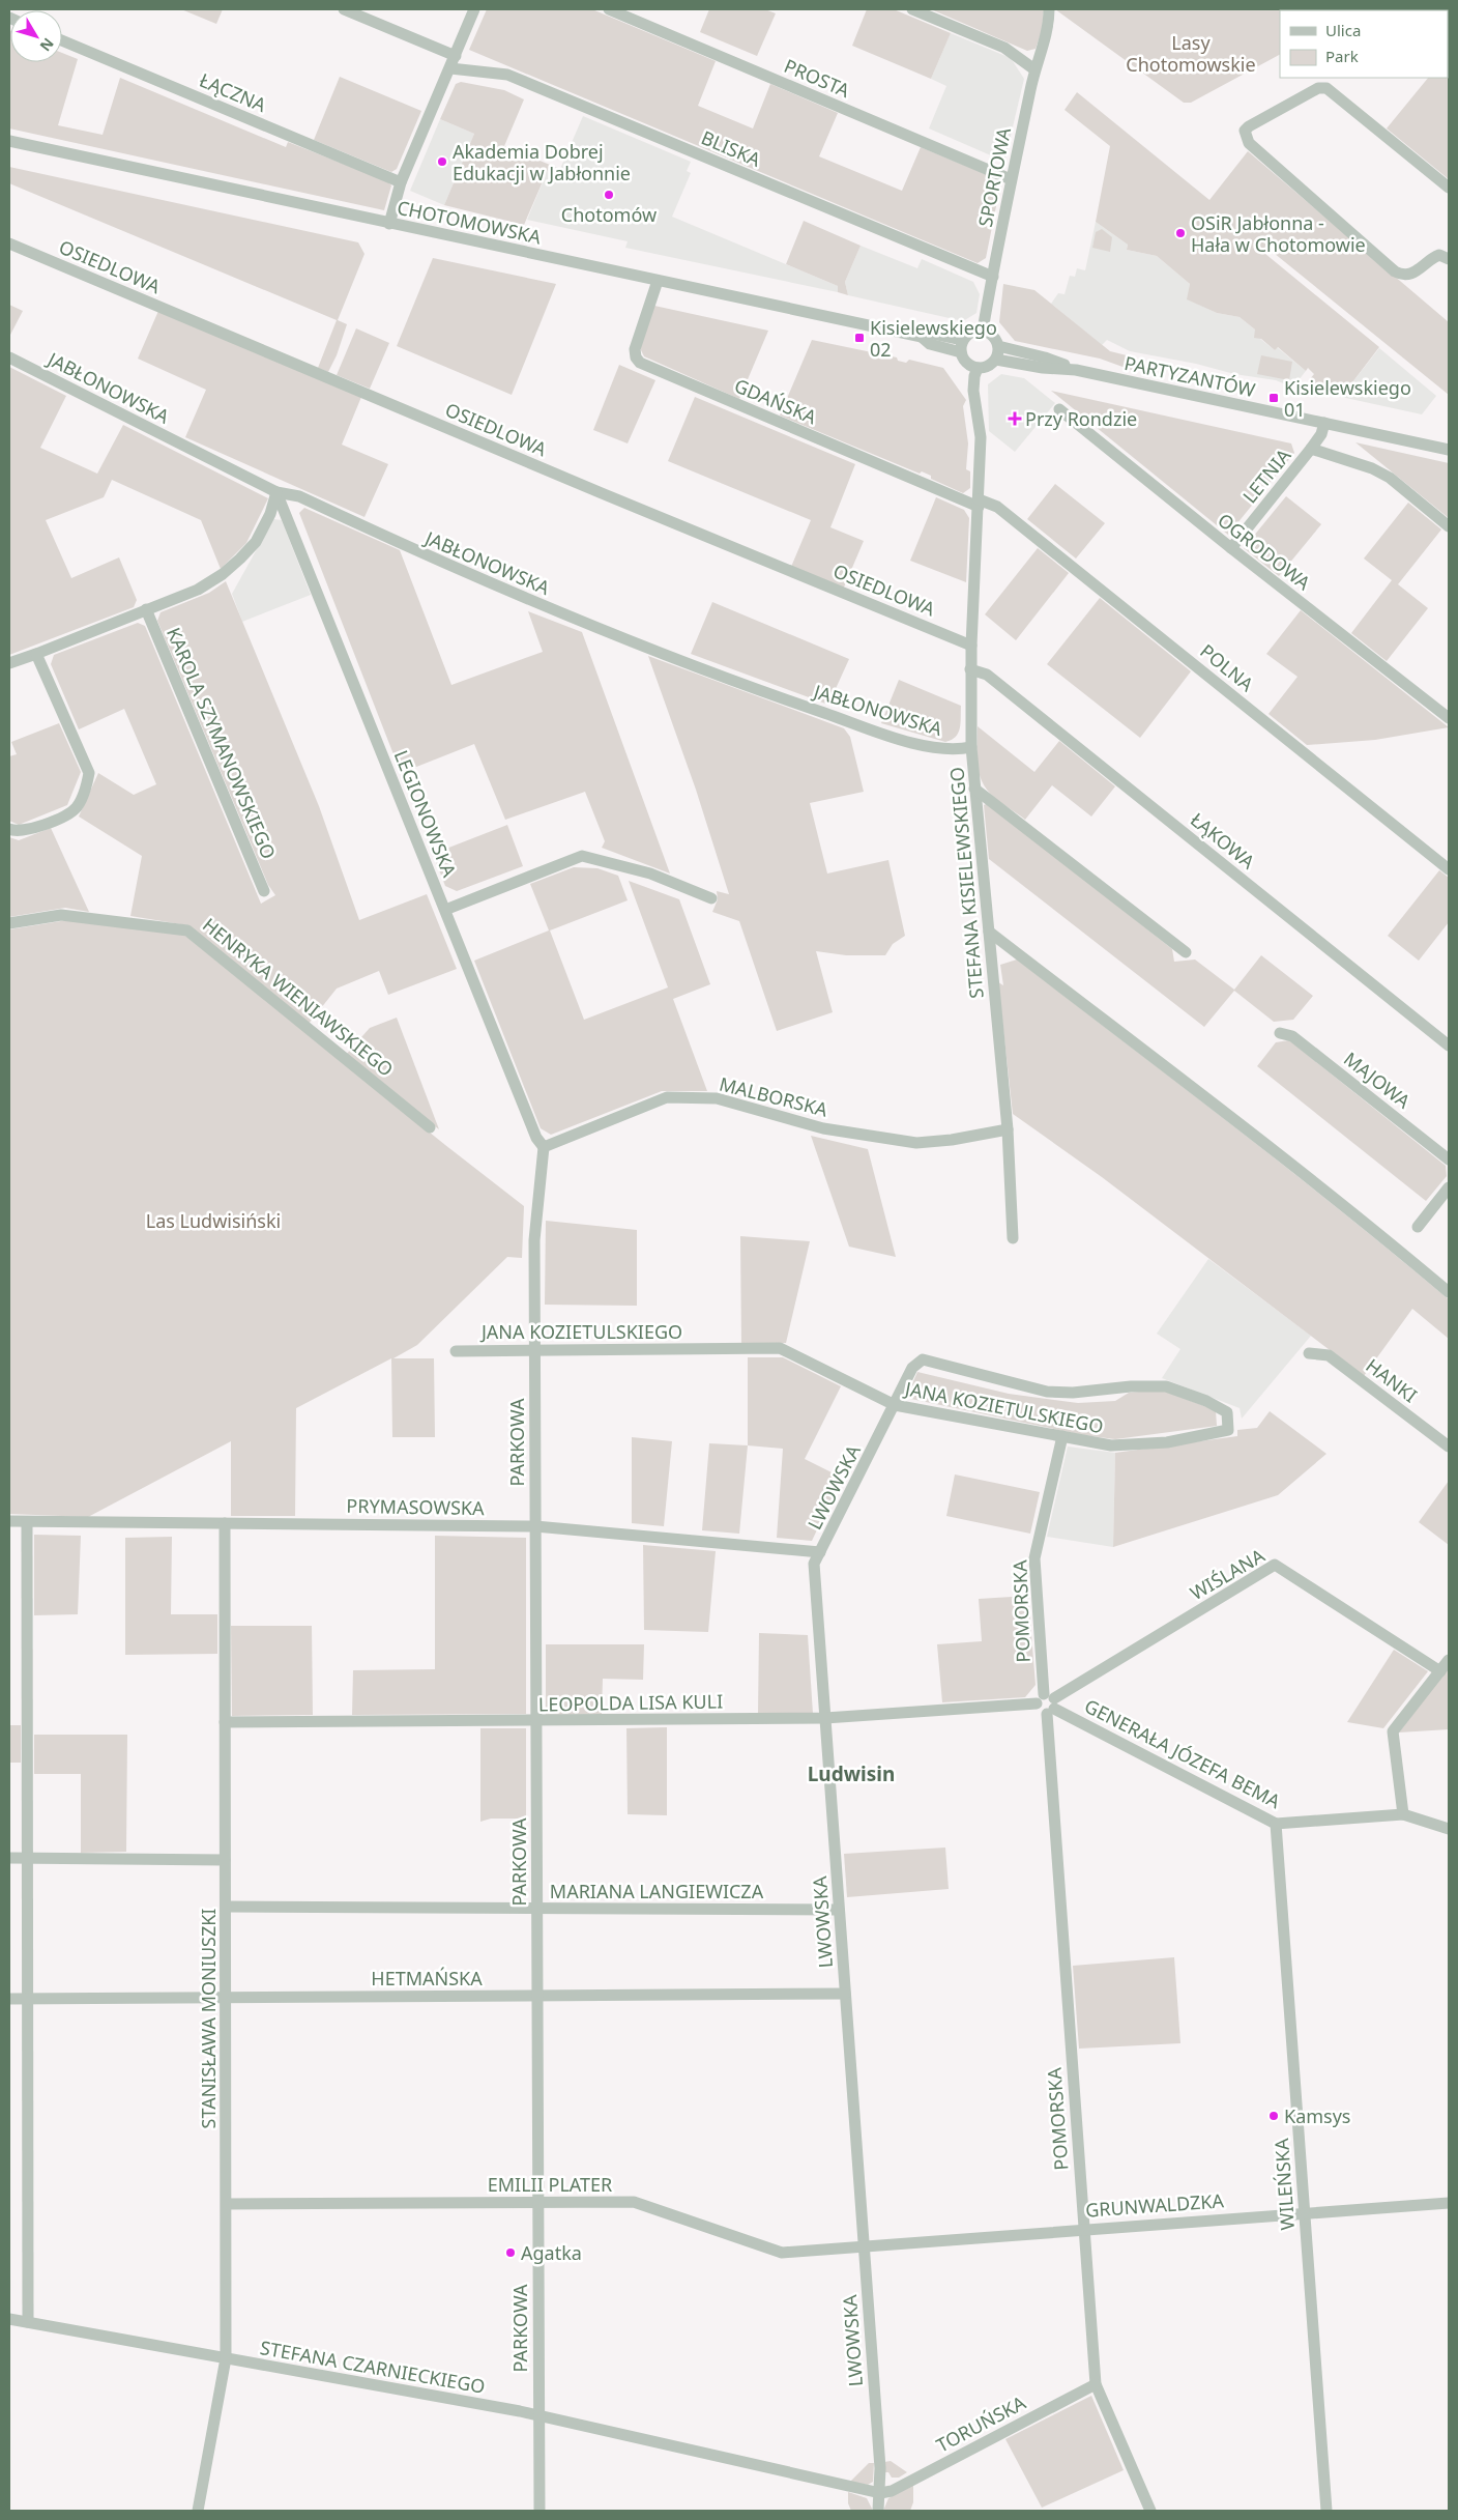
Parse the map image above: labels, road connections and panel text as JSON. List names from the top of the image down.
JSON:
{
  "streets": {
    "street": [
      "PROSTA",
      "ŁĄCZNA",
      "BLISKA",
      "SPORTOWA",
      "CHOTOMOWSKA",
      "OSIEDLOWA",
      "PARTYZANTÓW",
      "JABŁONOWSKA",
      "GDAŃSKA",
      "LETNIA",
      "OGRODOWA",
      "POLNA",
      "KAROLA SZYMANOWSKIEGO",
      "LEGIONOWSKA",
      "ŁĄKOWA",
      "STEFANA KISIELEWSKIEGO",
      "HENRYKA WIENIAWSKIEGO",
      "MAJOWA",
      "MALBORSKA",
      "JANA KOZIETULSKIEGO",
      "HANKI",
      "PARKOWA",
      "LWOWSKA",
      "PRYMASOWSKA",
      "WIŚLANA",
      "POMORSKA",
      "LEOPOLDA LISA KULI",
      "GENERAŁA JÓZEFA BEMA",
      "MARIANA LANGIEWICZA",
      "HETMAŃSKA",
      "STANISŁAWA MONIUSZKI",
      "EMILII PLATER",
      "WILEŃSKA",
      "GRUNWALDZKA",
      "STEFANA CZARNIECKIEGO",
      "TORUŃSKA"
    ]
  },
  "crossings": [
    ["PROSTA", "SPORTOWA"],
    ["BLISKA", "SPORTOWA"],
    ["SPORTOWA", "STEFANA KISIELEWSKIEGO"],
    ["CHOTOMOWSKA", "GDAŃSKA"],
    ["OSIEDLOWA", "STEFANA KISIELEWSKIEGO"],
    ["PARTYZANTÓW", "LETNIA"],
    ["JABŁONOWSKA", "LEGIONOWSKA"],
    ["JABŁONOWSKA", "STEFANA KISIELEWSKIEGO"],
    ["GDAŃSKA", "POLNA"],
    ["GDAŃSKA", "STEFANA KISIELEWSKIEGO"],
    ["LETNIA", "OGRODOWA"],
    ["POLNA", "STEFANA KISIELEWSKIEGO"],
    ["LEGIONOWSKA", "MALBORSKA"],
    ["LEGIONOWSKA", "PARKOWA"],
    ["ŁĄKOWA", "STEFANA KISIELEWSKIEGO"],
    ["STEFANA KISIELEWSKIEGO", "MALBORSKA"],
    ["MALBORSKA", "PARKOWA"],
    ["JANA KOZIETULSKIEGO", "PARKOWA"],
    ["JANA KOZIETULSKIEGO", "LWOWSKA"],
    ["JANA KOZIETULSKIEGO", "POMORSKA"],
    ["PARKOWA", "PRYMASOWSKA"],
    ["PARKOWA", "LEOPOLDA LISA KULI"],
    ["PARKOWA", "MARIANA LANGIEWICZA"],
    ["PARKOWA", "HETMAŃSKA"],
    ["PARKOWA", "EMILII PLATER"],
    ["PARKOWA", "STEFANA CZARNIECKIEGO"],
    ["LWOWSKA", "PRYMASOWSKA"],
    ["LWOWSKA", "LEOPOLDA LISA KULI"],
    ["LWOWSKA", "MARIANA LANGIEWICZA"],
    ["LWOWSKA", "HETMAŃSKA"],
    ["LWOWSKA", "EMILII PLATER"],
    ["LWOWSKA", "GRUNWALDZKA"],
    ["LWOWSKA", "STEFANA CZARNIECKIEGO"],
    ["LWOWSKA", "TORUŃSKA"],
    ["PRYMASOWSKA", "STANISŁAWA MONIUSZKI"],
    ["WIŚLANA", "POMORSKA"],
    ["WIŚLANA", "LEOPOLDA LISA KULI"],
    ["WIŚLANA", "GENERAŁA JÓZEFA BEMA"],
    ["POMORSKA", "LEOPOLDA LISA KULI"],
    ["POMORSKA", "GENERAŁA JÓZEFA BEMA"],
    ["POMORSKA", "GRUNWALDZKA"],
    ["POMORSKA", "TORUŃSKA"],
    ["LEOPOLDA LISA KULI", "GENERAŁA JÓZEFA BEMA"],
    ["LEOPOLDA LISA KULI", "STANISŁAWA MONIUSZKI"],
    ["GENERAŁA JÓZEFA BEMA", "WILEŃSKA"],
    ["MARIANA LANGIEWICZA", "STANISŁAWA MONIUSZKI"],
    ["HETMAŃSKA", "STANISŁAWA MONIUSZKI"],
    ["STANISŁAWA MONIUSZKI", "EMILII PLATER"],
    ["STANISŁAWA MONIUSZKI", "STEFANA CZARNIECKIEGO"],
    ["EMILII PLATER", "GRUNWALDZKA"],
    ["WILEŃSKA", "GRUNWALDZKA"],
    ["STEFANA CZARNIECKIEGO", "TORUŃSKA"]
  ],
  "districts": ["Ludwisin"],
  "parks": ["Lasy Chotomowskie", "Las Ludwisiński"],
  "places": {
    "other": [
      "Akademia Dobrej Edukacji w Jabłonnie",
      "Chotomów",
      "OSiR Jabłonna - Hała w Chotomowie",
      "Kamsys",
      "Agatka"
    ],
    "transit": ["Kisielewskiego 02", "Kisielewskiego 01"],
    "health": ["Przy Rondzie"]
  },
  "legend": ["Ulica", "Park"],
  "north": "bottom right"
}
